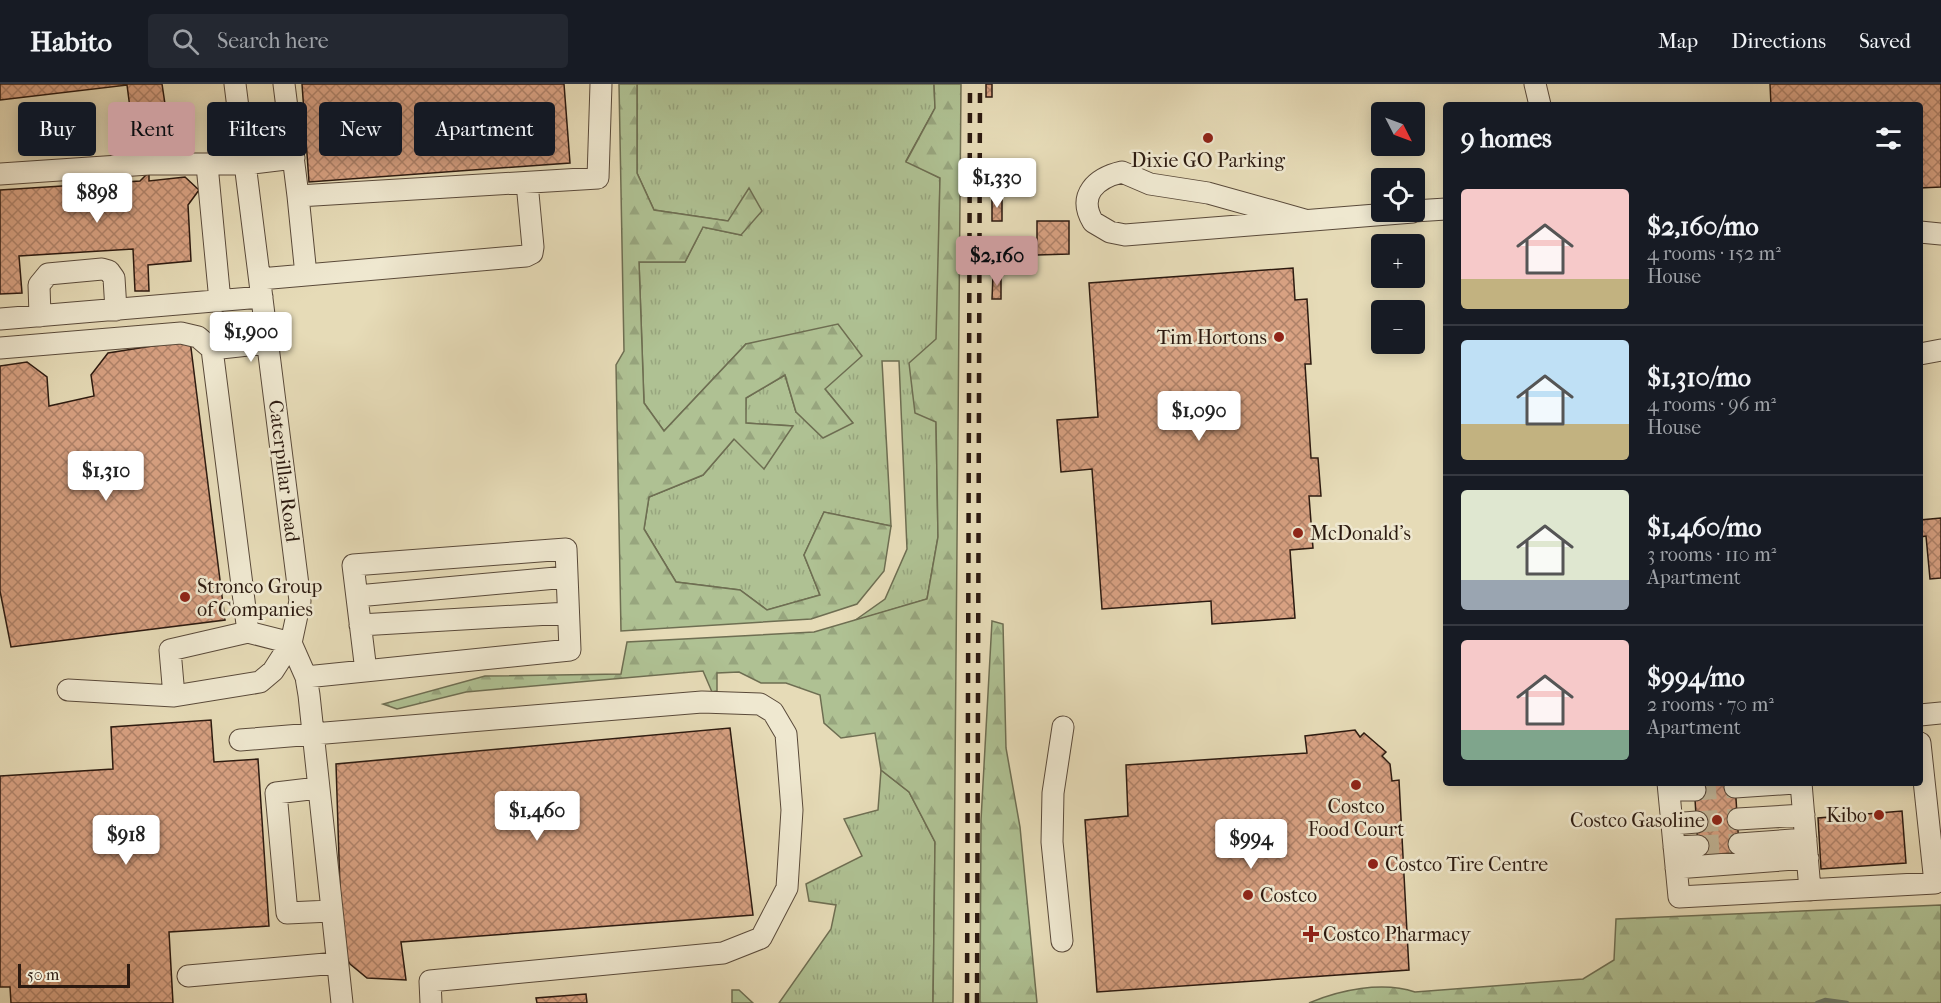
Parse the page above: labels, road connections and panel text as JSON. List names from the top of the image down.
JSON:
{
  "streets": {
    "street": ["Caterpillar Road"]
  },
  "places": {
    "other": [
      "Dixie GO Parking",
      "Tim Hortons",
      "McDonald's",
      "Stronco Group of Companies",
      "Costco Food Court",
      "Kibo",
      "Costco Gasoline",
      "Costco Tire Centre",
      "Costco"
    ],
    "health": ["Costco Pharmacy"]
  },
  "scale_bar": "50 m",
  "north": "bottom right",
  "page": {
    "header": "Habito",
    "search": "Search here",
    "nav": ["Map", "Directions", "Saved"],
    "map_buttons": ["+", "−"],
    "chip": [
      "Buy",
      "Rent",
      "Filters",
      "New",
      "Apartment"
    ],
    "heading": "9 homes",
    "price": [
      "$1,330",
      "$898",
      "$2,160",
      "$1,900",
      "$1,090",
      "$1,310",
      "$1,460",
      "$918",
      "$994"
    ],
    "list": [
      {
        "name": "$2,160/mo",
        "note": "4 rooms · 152 m² · House"
      },
      {
        "name": "$1,310/mo",
        "note": "4 rooms · 96 m² · House"
      },
      {
        "name": "$1,460/mo",
        "note": "3 rooms · 110 m² · Apartment"
      },
      {
        "name": "$994/mo",
        "note": "2 rooms · 70 m² · Apartment"
      }
    ],
    "scale": "50 m"
  }
}
